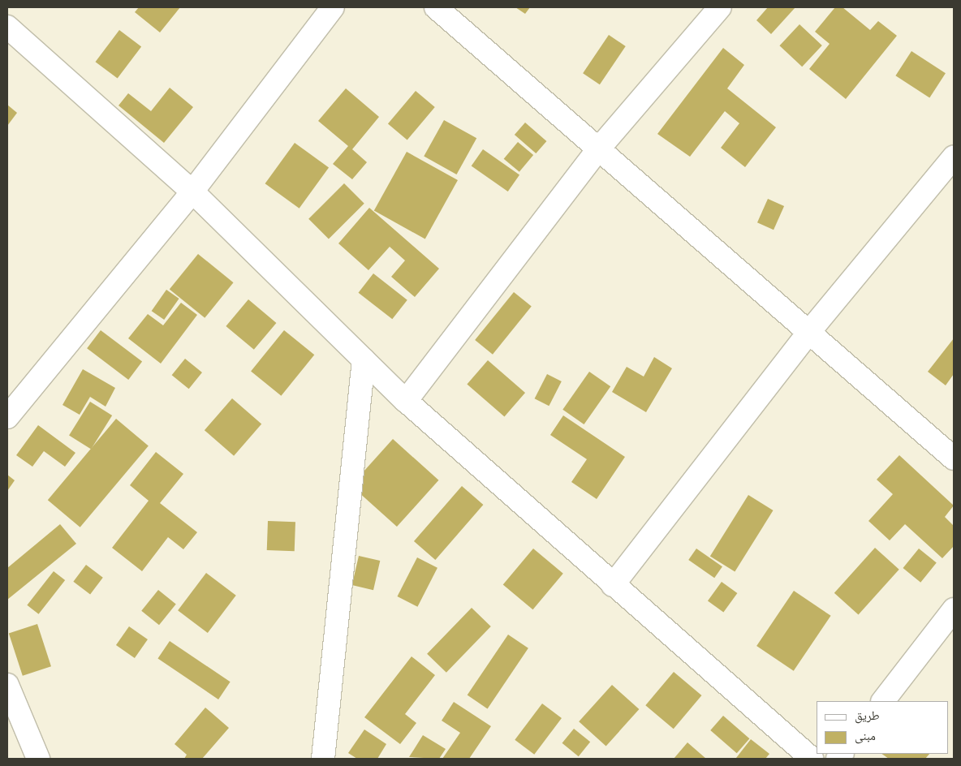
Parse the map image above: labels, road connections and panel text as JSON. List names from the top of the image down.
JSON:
{
  "legend": ["طريق", "مبنى"]
}
